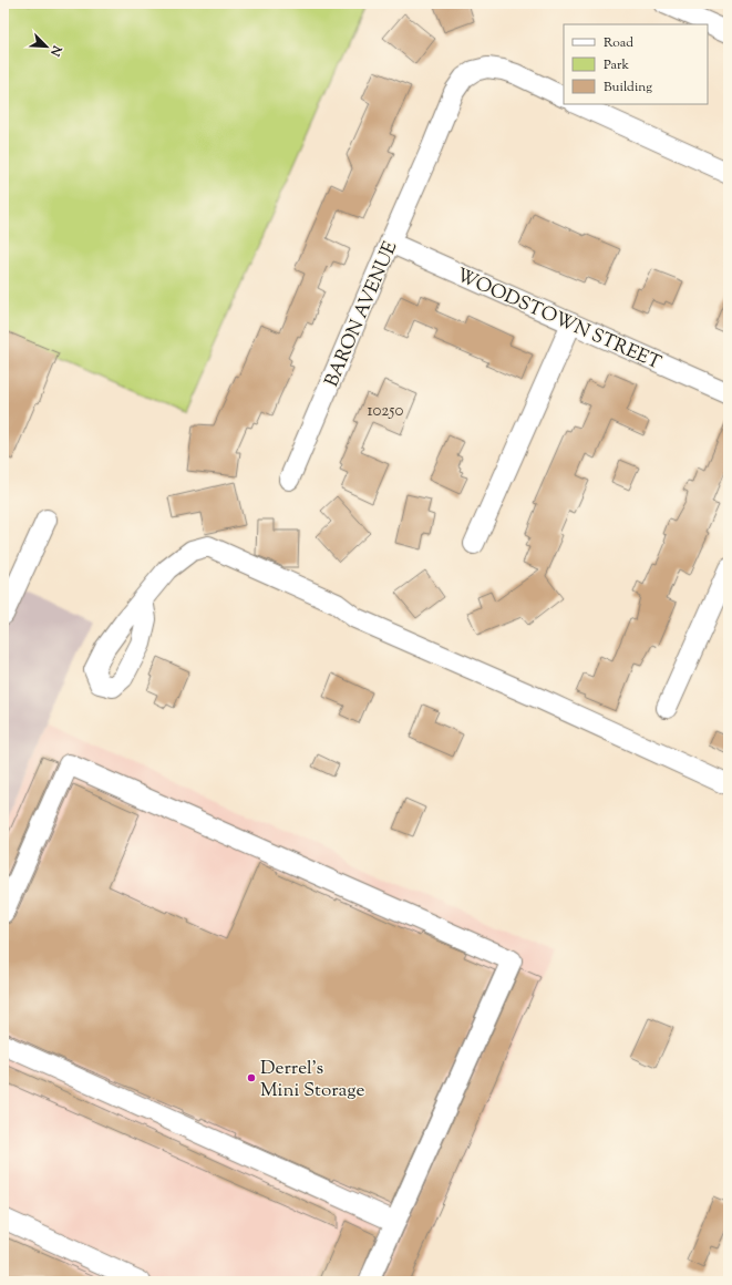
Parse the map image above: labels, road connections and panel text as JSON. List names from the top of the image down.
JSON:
{
  "streets": {
    "street": ["BARON AVENUE", "WOODSTOWN STREET"]
  },
  "crossings": [
    ["BARON AVENUE", "WOODSTOWN STREET"]
  ],
  "places": ["Derrel's Mini Storage"],
  "house_numbers": ["10250"],
  "legend": ["Road", "Park", "Building"],
  "north": "bottom right"
}
